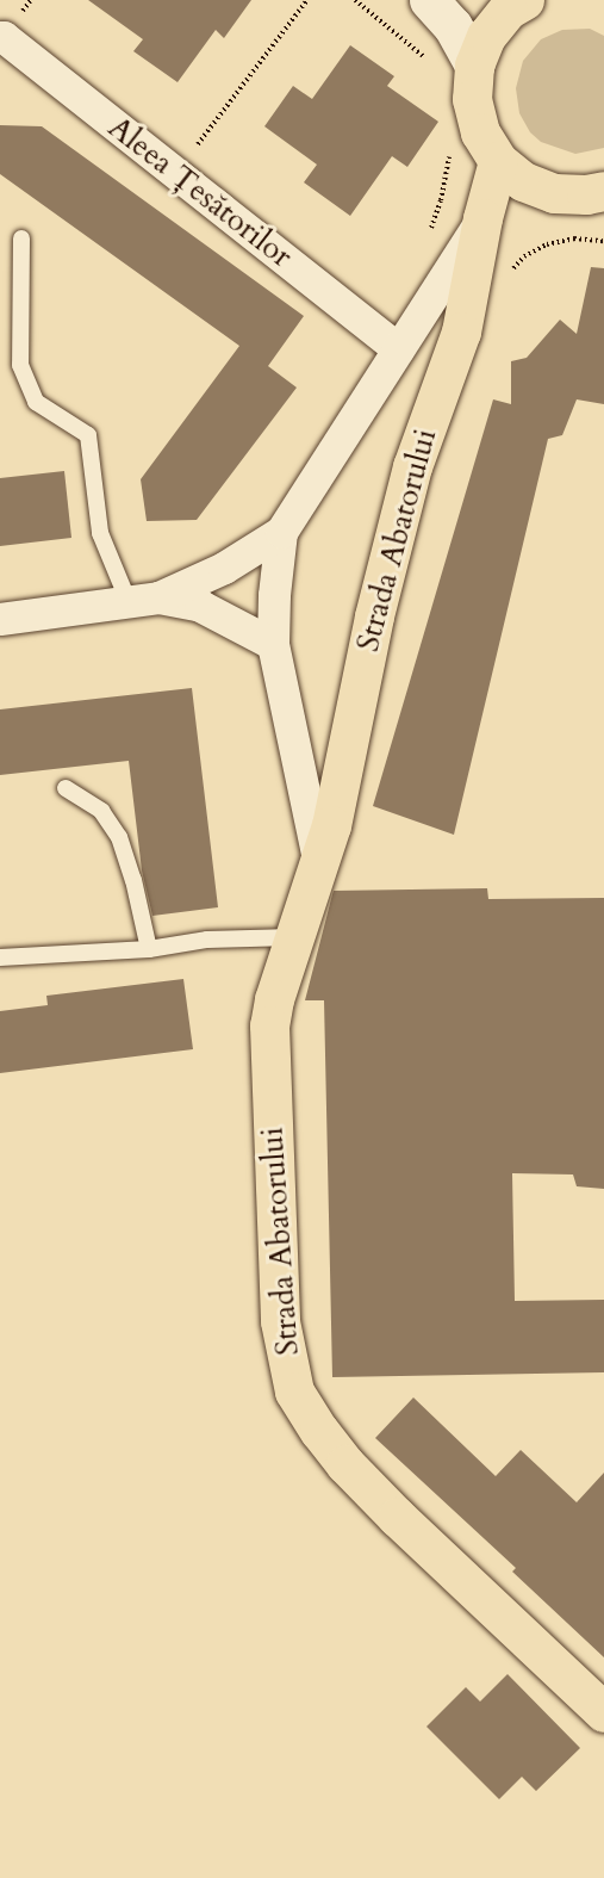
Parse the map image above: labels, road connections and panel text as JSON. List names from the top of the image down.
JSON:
{
  "streets": {
    "main road": ["Strada Abatorului"],
    "street": ["Aleea Țesătorilor"]
  },
  "crossings": [
    ["Aleea Țesătorilor", "Strada Abatorului"]
  ]
}
